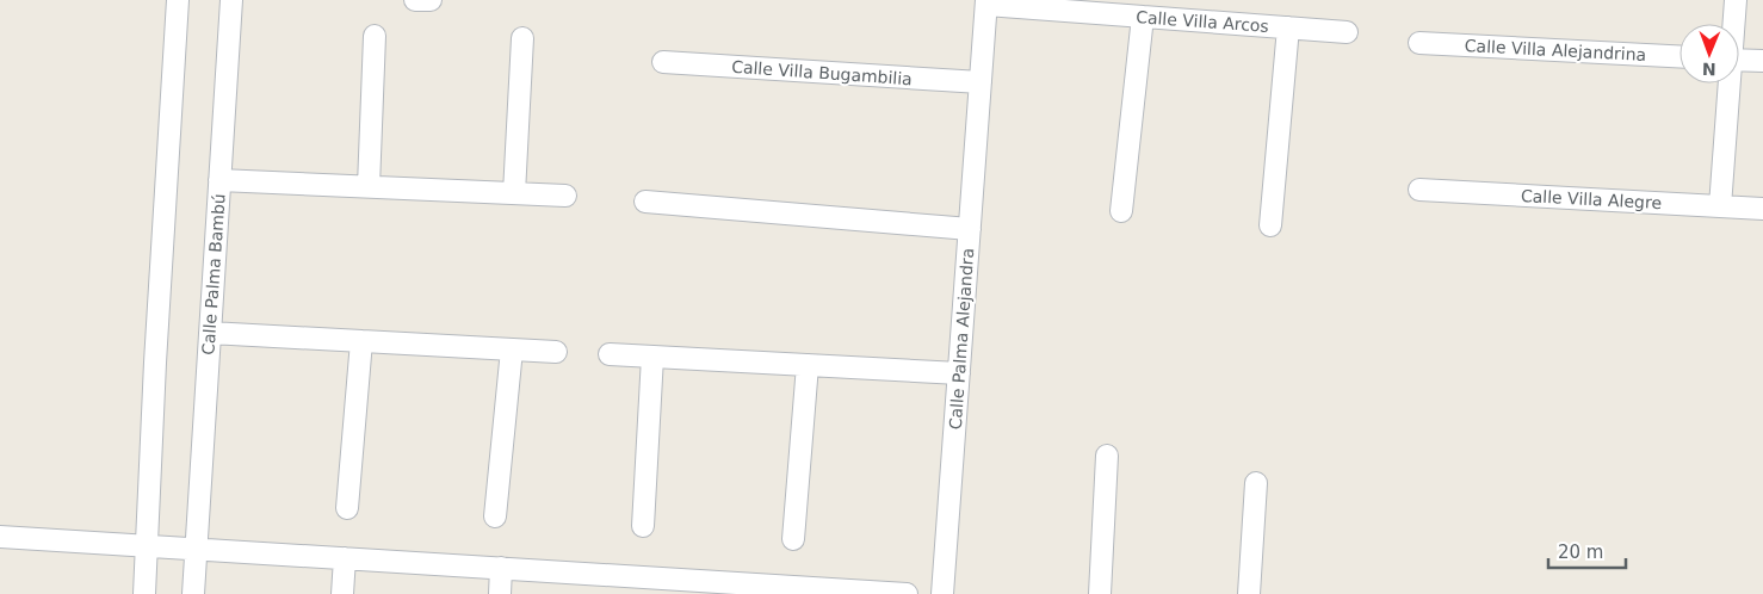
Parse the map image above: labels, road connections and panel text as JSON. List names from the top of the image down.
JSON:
{
  "streets": {
    "street": [
      "Calle Villa Arcos",
      "Calle Villa Alejandrina",
      "Calle Villa Bugambilia",
      "Calle Villa Alegre",
      "Calle Palma Bambú",
      "Calle Palma Alejandra"
    ]
  },
  "crossings": [
    ["Calle Villa Arcos", "Calle Palma Alejandra"],
    ["Calle Villa Bugambilia", "Calle Palma Alejandra"]
  ],
  "scale_bar": "20 m",
  "north": "bottom"
}
